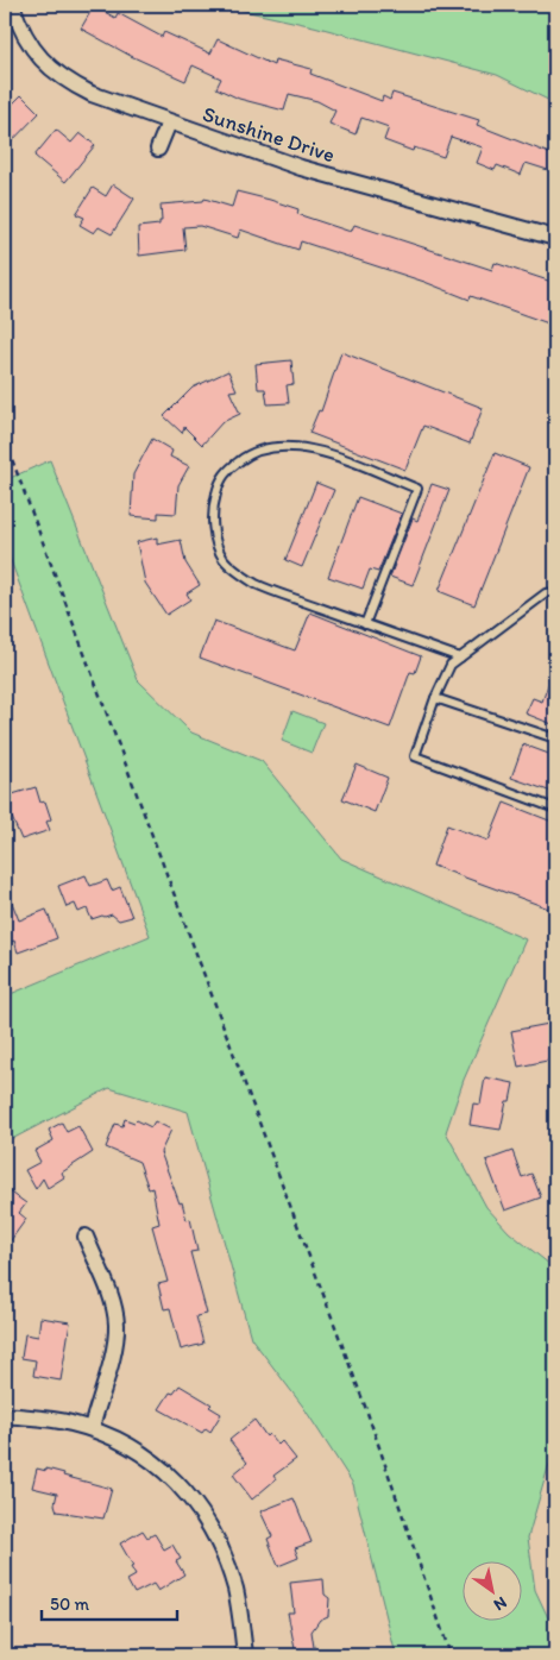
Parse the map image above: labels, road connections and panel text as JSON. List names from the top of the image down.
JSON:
{
  "streets": {
    "street": ["Sunshine Drive"]
  },
  "scale_bar": "50 m",
  "north": "bottom right"
}
